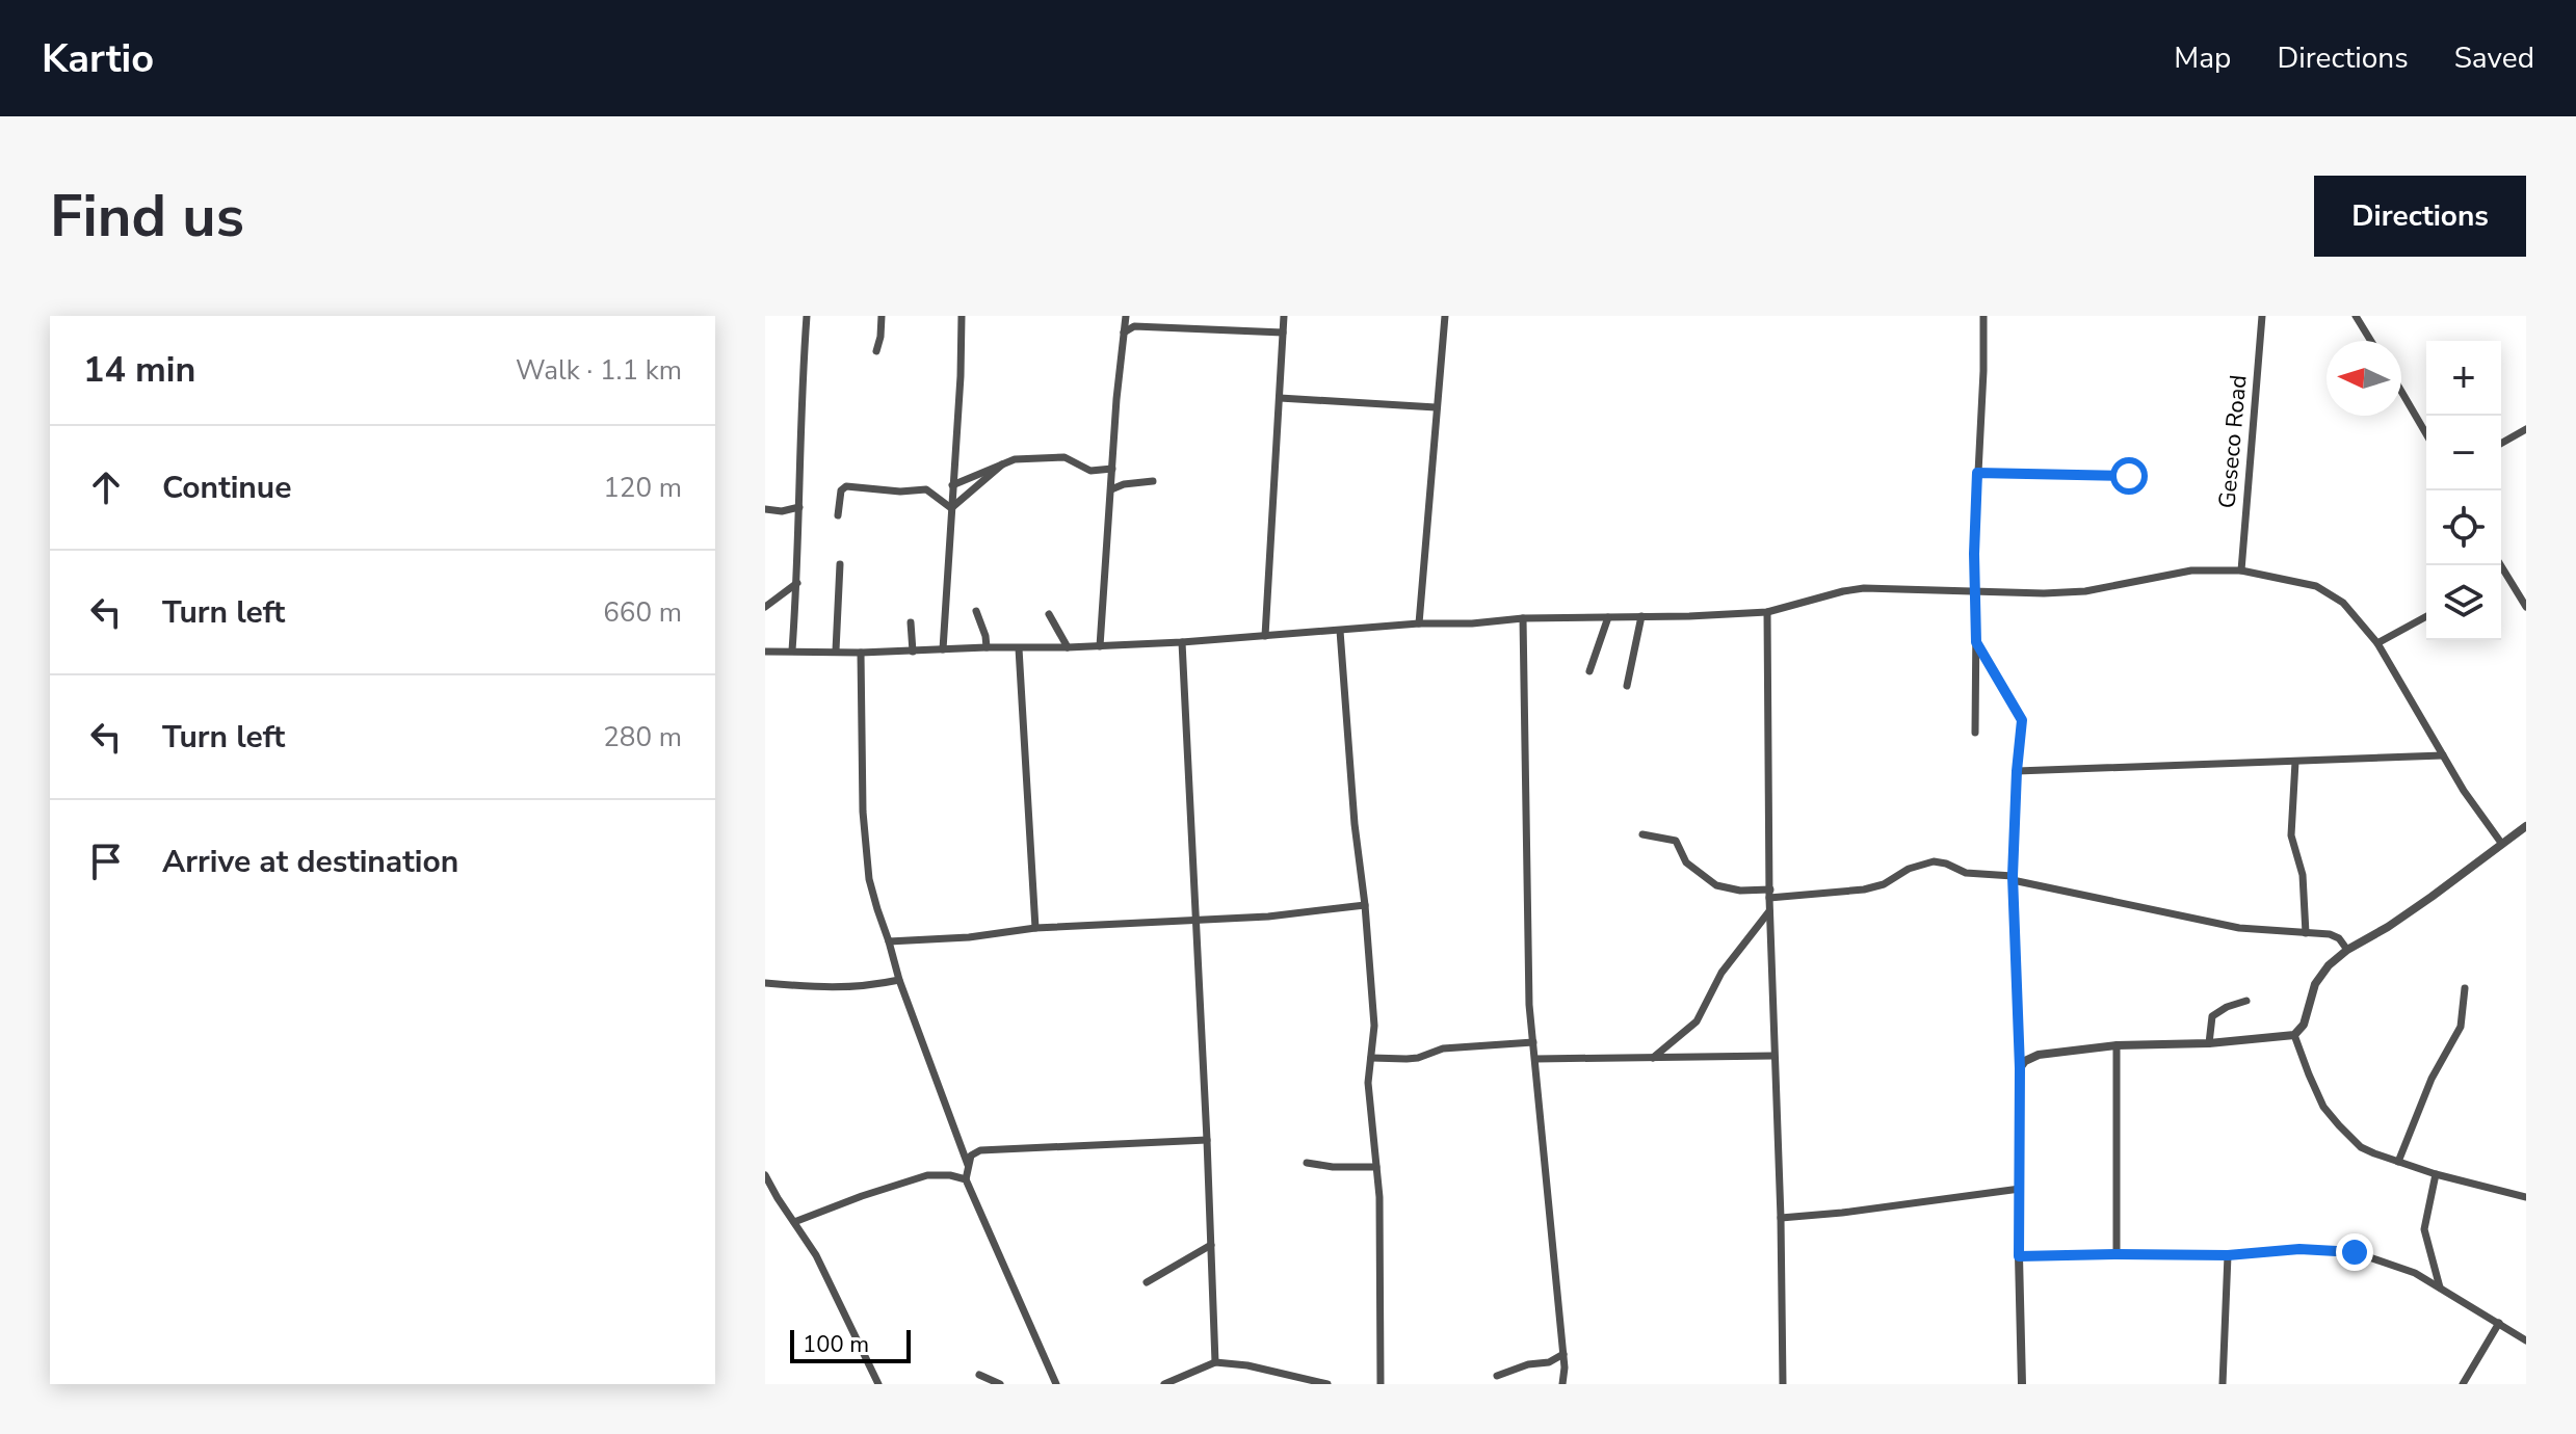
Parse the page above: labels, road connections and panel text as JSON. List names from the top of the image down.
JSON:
{
  "streets": {
    "street": ["Geseco Road"]
  },
  "scale_bar": "100 m",
  "north": "left",
  "page": {
    "header": "Kartio",
    "nav": ["Map", "Directions", "Saved"],
    "buttons": "Directions",
    "title": "Find us",
    "heading": ["14 min", "Walk · 1.1 km"],
    "map_buttons": ["+", "−"],
    "list": [
      ["Continue", "120 m"],
      ["Turn left", "660 m"],
      ["Turn left", "280 m"],
      "Arrive at destination"
    ],
    "scale": "100 m"
  }
}
